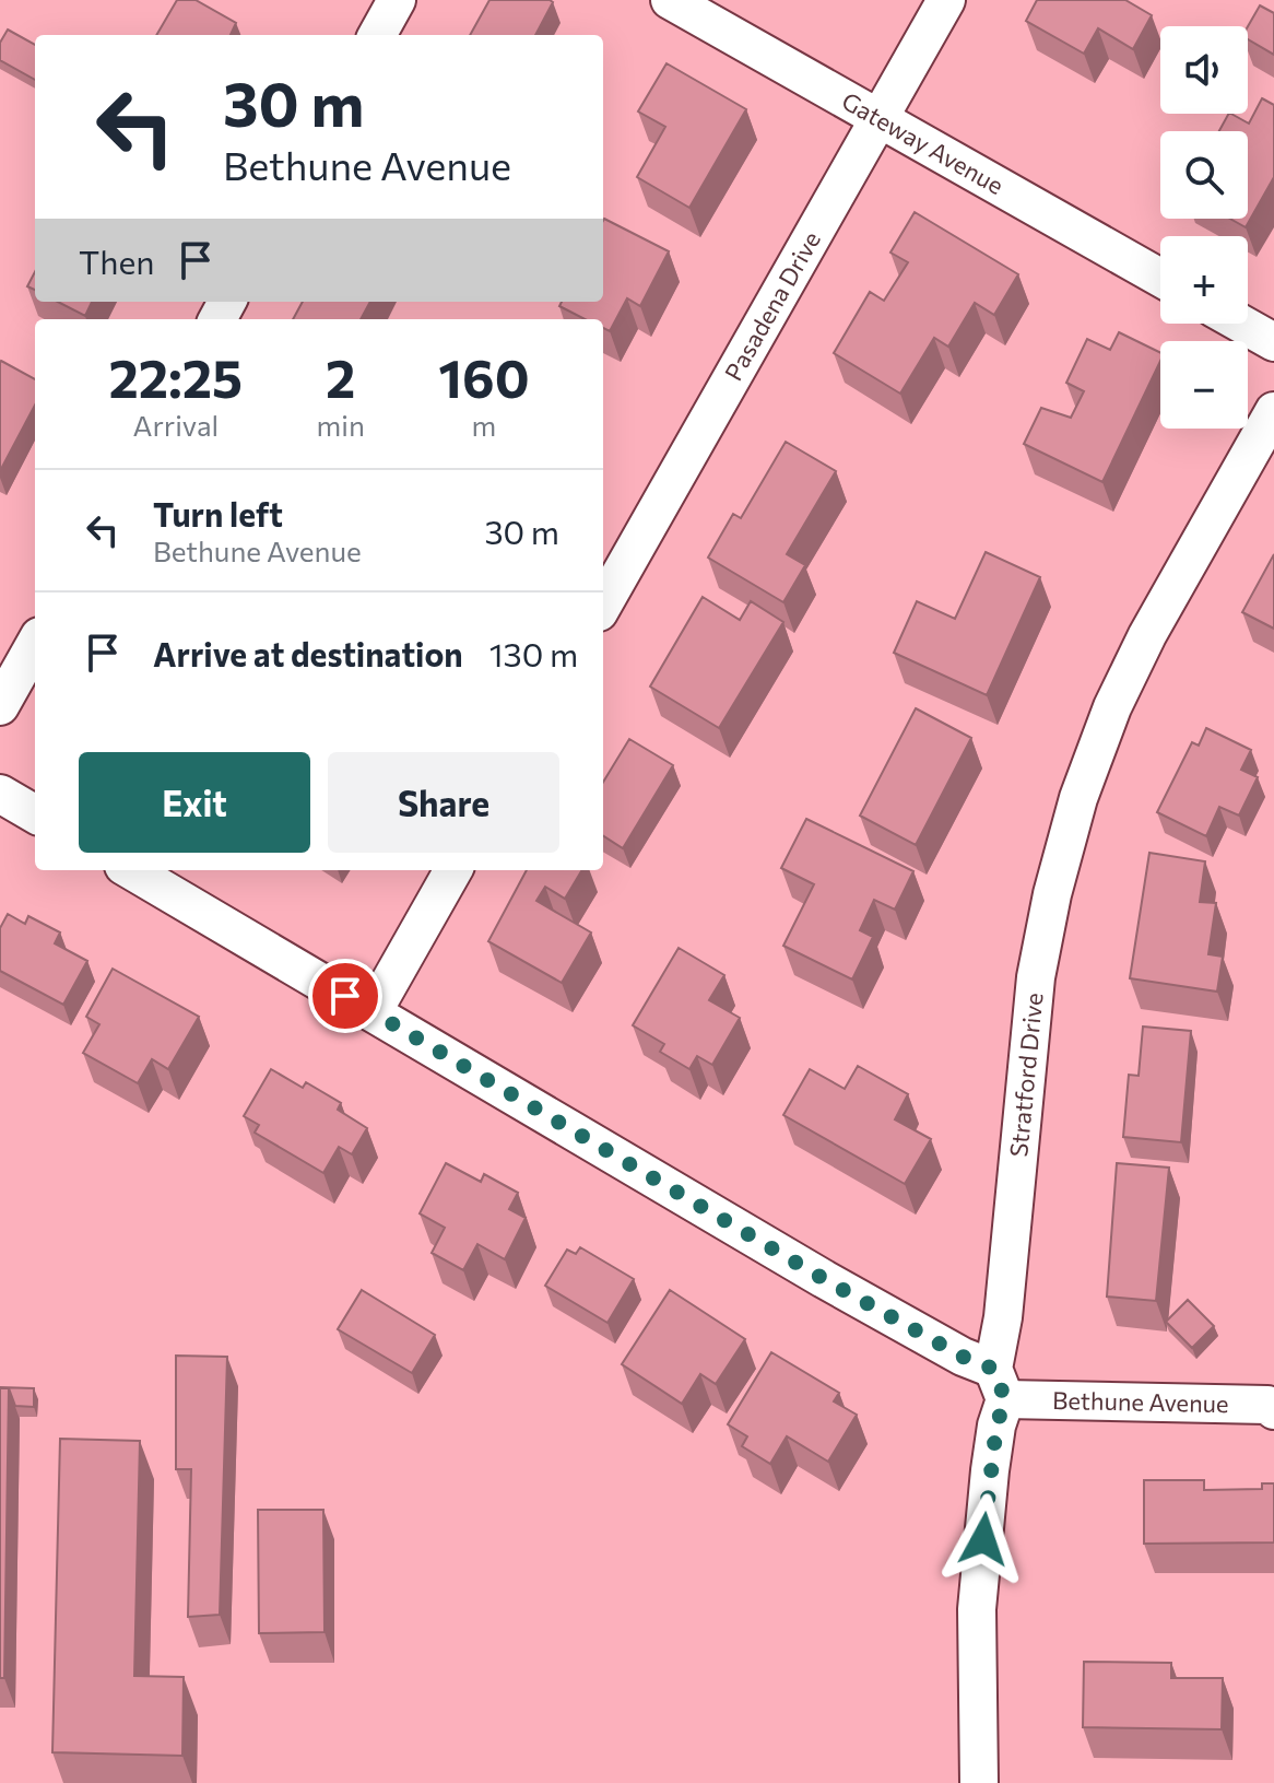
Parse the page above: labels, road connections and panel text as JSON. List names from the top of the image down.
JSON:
{
  "streets": {
    "street": [
      "Gateway Avenue",
      "Pasadena Drive",
      "Stratford Drive",
      "Bethune Avenue"
    ]
  },
  "crossings": [
    ["Gateway Avenue", "Pasadena Drive"],
    ["Stratford Drive", "Bethune Avenue"]
  ],
  "page": {
    "map_buttons": ["+", "−"],
    "turn": ["30 m", "Bethune Avenue"],
    "then": "Then",
    "eta": [
      "22:25",
      "Arrival",
      "2",
      "min",
      "160",
      "m"
    ],
    "list": [
      {
        "name": "Turn left",
        "note": "Bethune Avenue",
        "value": "30 m"
      },
      {
        "name": "Arrive at destination",
        "value": "130 m"
      }
    ],
    "buttons": ["Exit", "Share"]
  }
}
